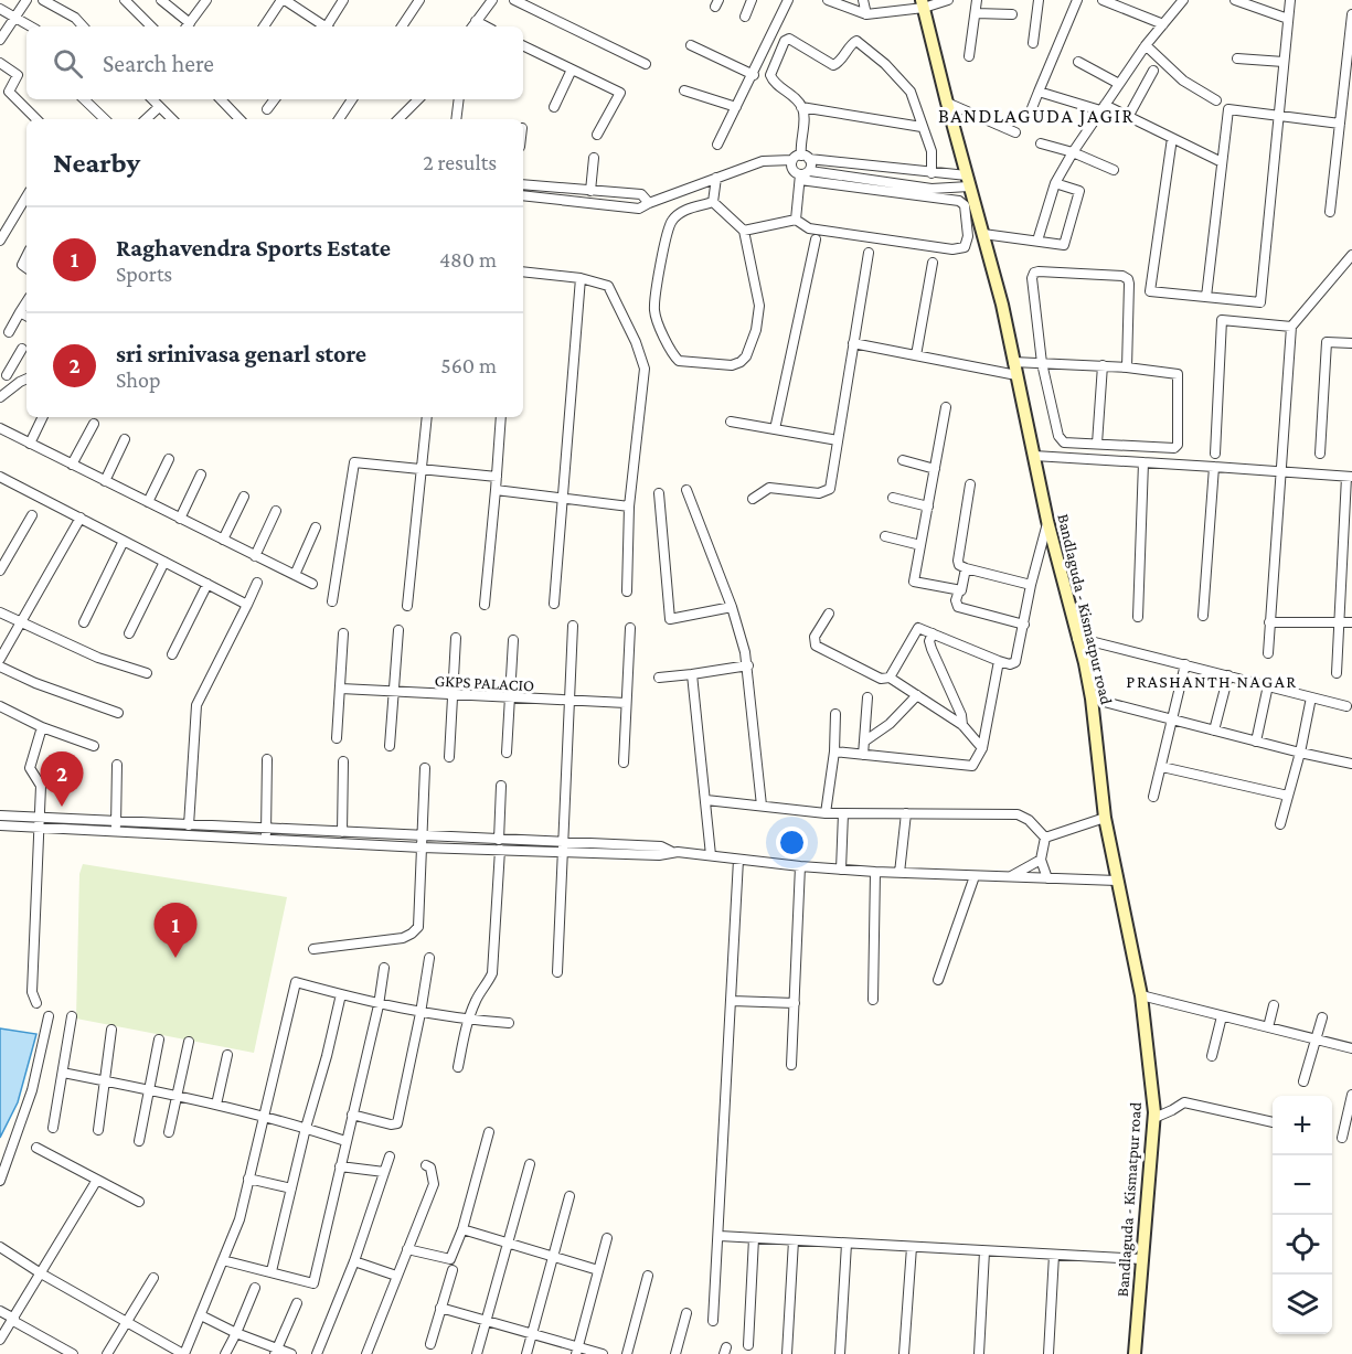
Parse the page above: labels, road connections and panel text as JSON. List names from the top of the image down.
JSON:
{
  "streets": {
    "street": ["Bandlaguda - Kismatpur road", "GKPS PALACIO"]
  },
  "districts": ["BANDLAGUDA JAGIR", "PRASHANTH NAGAR"],
  "page": {
    "search": "Search here",
    "heading": ["Nearby", "2 results"],
    "list": [
      {
        "mark": "1",
        "name": "Raghavendra Sports Estate",
        "note": "Sports",
        "value": "480 m"
      },
      {
        "mark": "2",
        "name": "sri srinivasa genarl store",
        "note": "Shop",
        "value": "560 m"
      }
    ],
    "pins": ["2", "1"],
    "map_buttons": ["+", "−"]
  }
}
